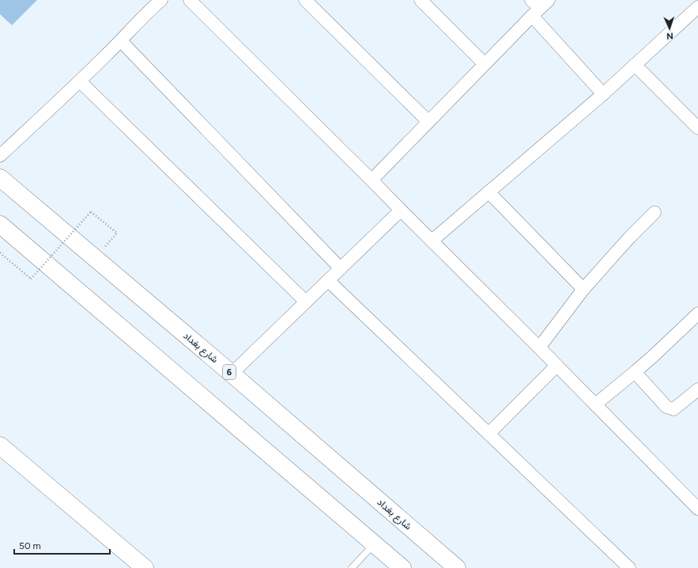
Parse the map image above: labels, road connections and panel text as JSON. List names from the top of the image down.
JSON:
{
  "streets": {
    "main road": ["شارع بغداد", "6"]
  },
  "scale_bar": "50 m",
  "north": "bottom"
}
